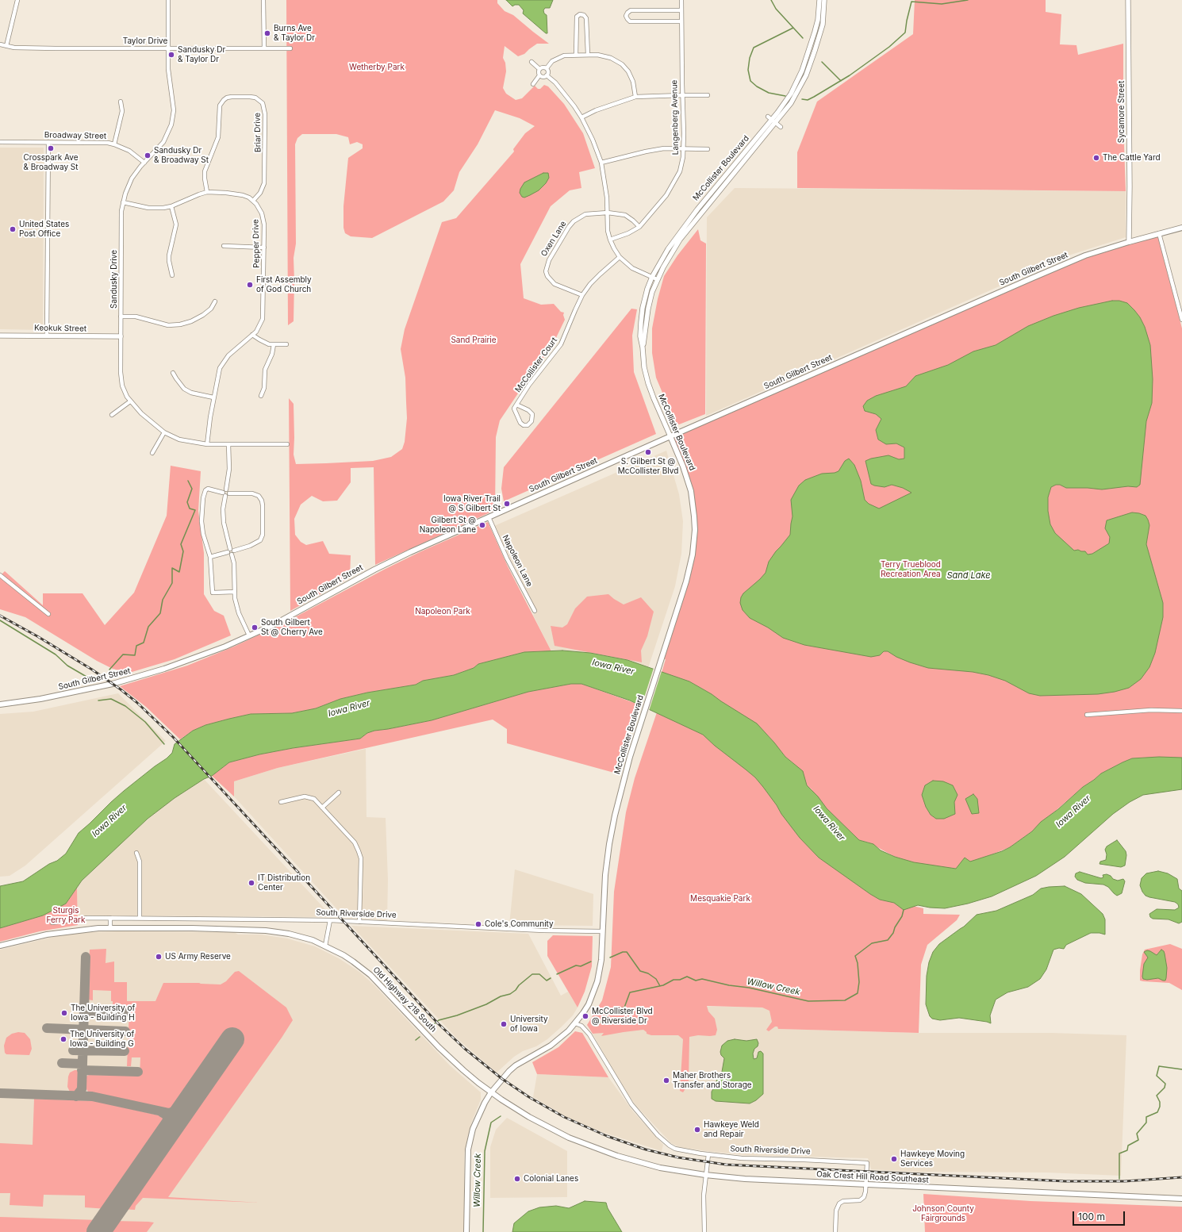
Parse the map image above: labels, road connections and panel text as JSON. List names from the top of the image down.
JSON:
{
  "streets": {
    "main road": [
      "McCollister Boulevard",
      "South Gilbert Street",
      "Old Highway 218 South",
      "Oak Crest Hill Road Southeast"
    ],
    "street": [
      "Taylor Drive",
      "Sycamore Street",
      "Langenberg Avenue",
      "Briar Drive",
      "Broadway Street",
      "Oxen Lane",
      "Pepper Drive",
      "Sandusky Drive",
      "Keokuk Street",
      "McCollister Court",
      "Napoleon Lane",
      "South Riverside Drive"
    ]
  },
  "crossings": [
    ["Taylor Drive", "Sandusky Drive"],
    ["Sycamore Street", "South Gilbert Street"],
    ["Langenberg Avenue", "Oxen Lane"],
    ["Briar Drive", "Pepper Drive"],
    ["Broadway Street", "Sandusky Drive"],
    ["McCollister Boulevard", "South Gilbert Street"],
    ["McCollister Boulevard", "South Riverside Drive"],
    ["McCollister Boulevard", "Old Highway 218 South"],
    ["Oxen Lane", "McCollister Court"],
    ["Pepper Drive", "Sandusky Drive"],
    ["South Gilbert Street", "Napoleon Lane"],
    ["Sandusky Drive", "Keokuk Street"],
    ["South Riverside Drive", "Oak Crest Hill Road Southeast"],
    ["Old Highway 218 South", "Oak Crest Hill Road Southeast"]
  ],
  "water": ["Sand Lake", "Iowa River", "Willow Creek"],
  "parks": [
    "Wetherby Park",
    "Sand Prairie",
    "Terry Trueblood Recreation Area",
    "Napoleon Park",
    "Mesquakie Park",
    "Sturgis Ferry Park",
    "Johnson County Fairgrounds"
  ],
  "places": [
    "Burns Ave & Taylor Dr",
    "Sandusky Dr & Taylor Dr",
    "Crosspark Ave & Broadway St",
    "Sandusky Dr & Broadway St",
    "The Cattle Yard",
    "United States Post Office",
    "First Assembly of God Church",
    "S. Gilbert St @ McCollister Blvd",
    "Iowa River Trail @ S Gilbert St",
    "Gilbert St @ Napoleon Lane",
    "South Gilbert St @ Cherry Ave",
    "IT Distribution Center",
    "Cole's Community",
    "US Army Reserve",
    "The University of Iowa - Building H",
    "McCollister Blvd @ Riverside Dr",
    "University of Iowa",
    "The University of Iowa - Building G",
    "Maher Brothers Transfer and Storage",
    "Hawkeye Weld and Repair",
    "Hawkeye Moving Services",
    "Colonial Lanes"
  ],
  "scale_bar": "100 m"
}
